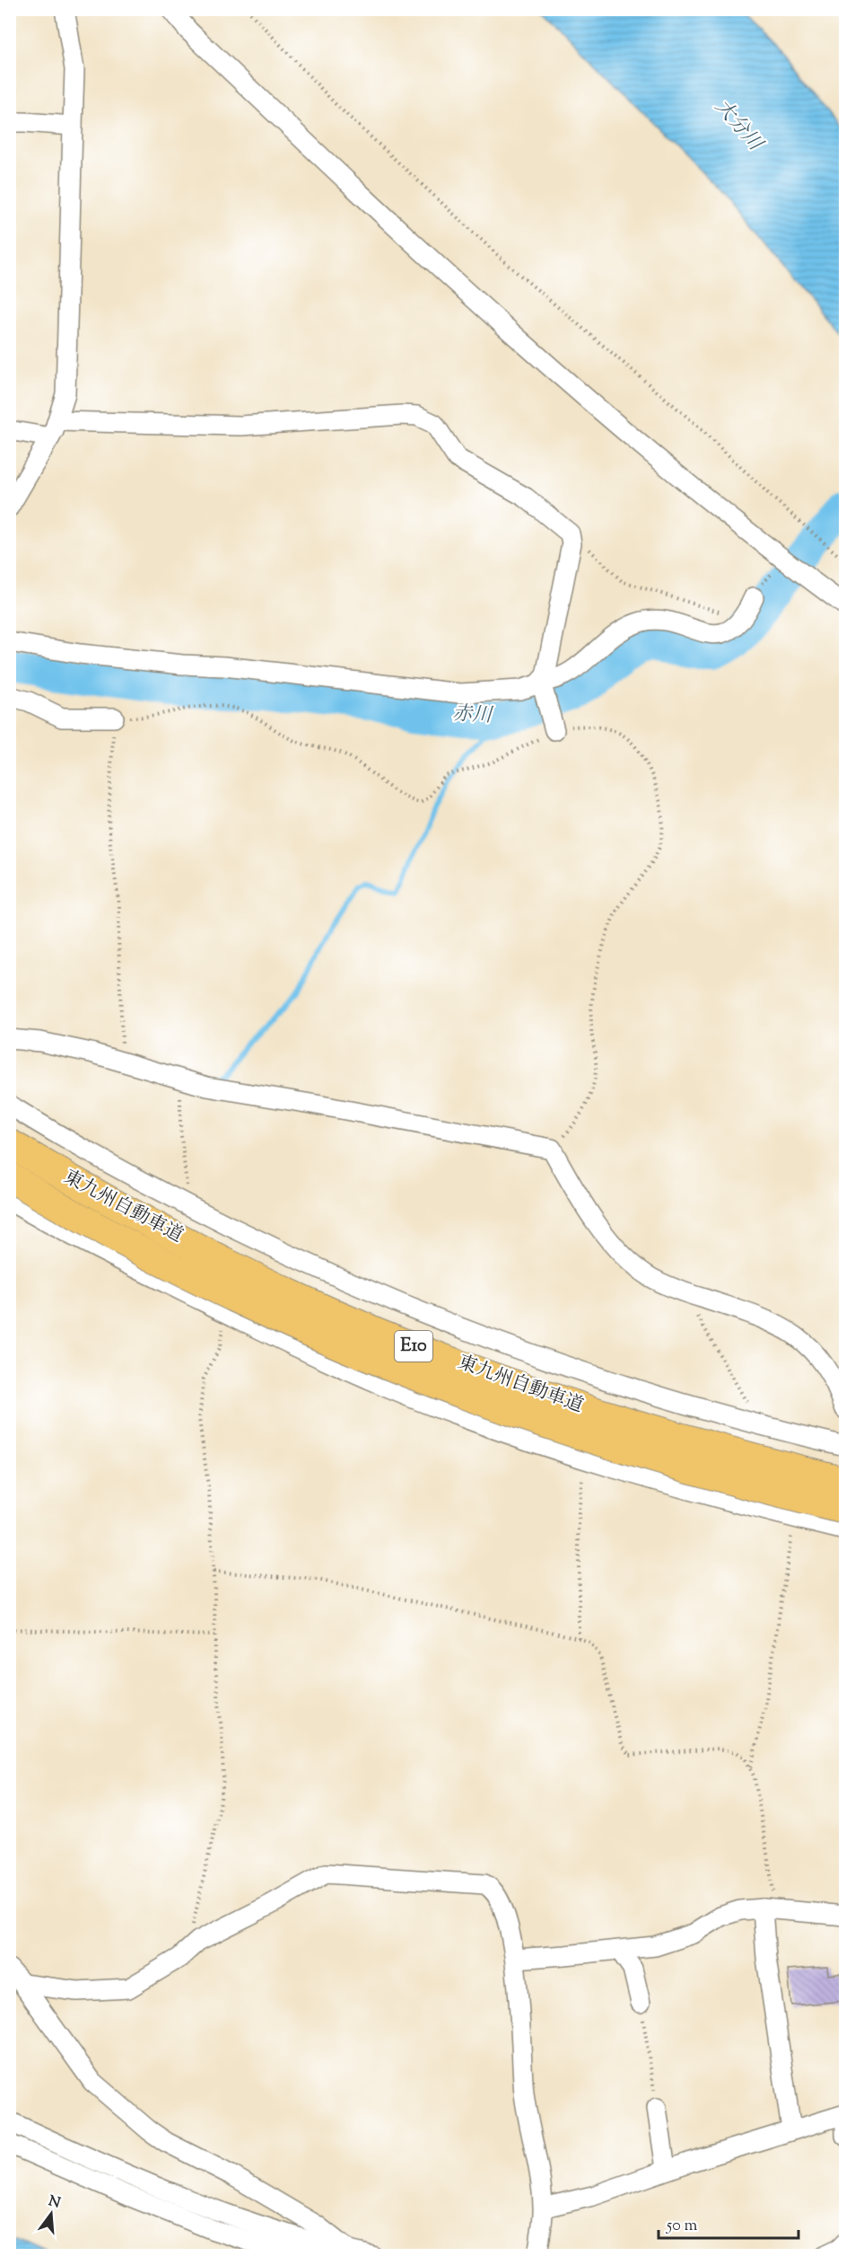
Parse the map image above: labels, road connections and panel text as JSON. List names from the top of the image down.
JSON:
{
  "streets": {
    "highway": ["東九州自動車道", "E10"]
  },
  "water": ["大分川", "赤川"],
  "scale_bar": "50 m",
  "north": "top"
}
